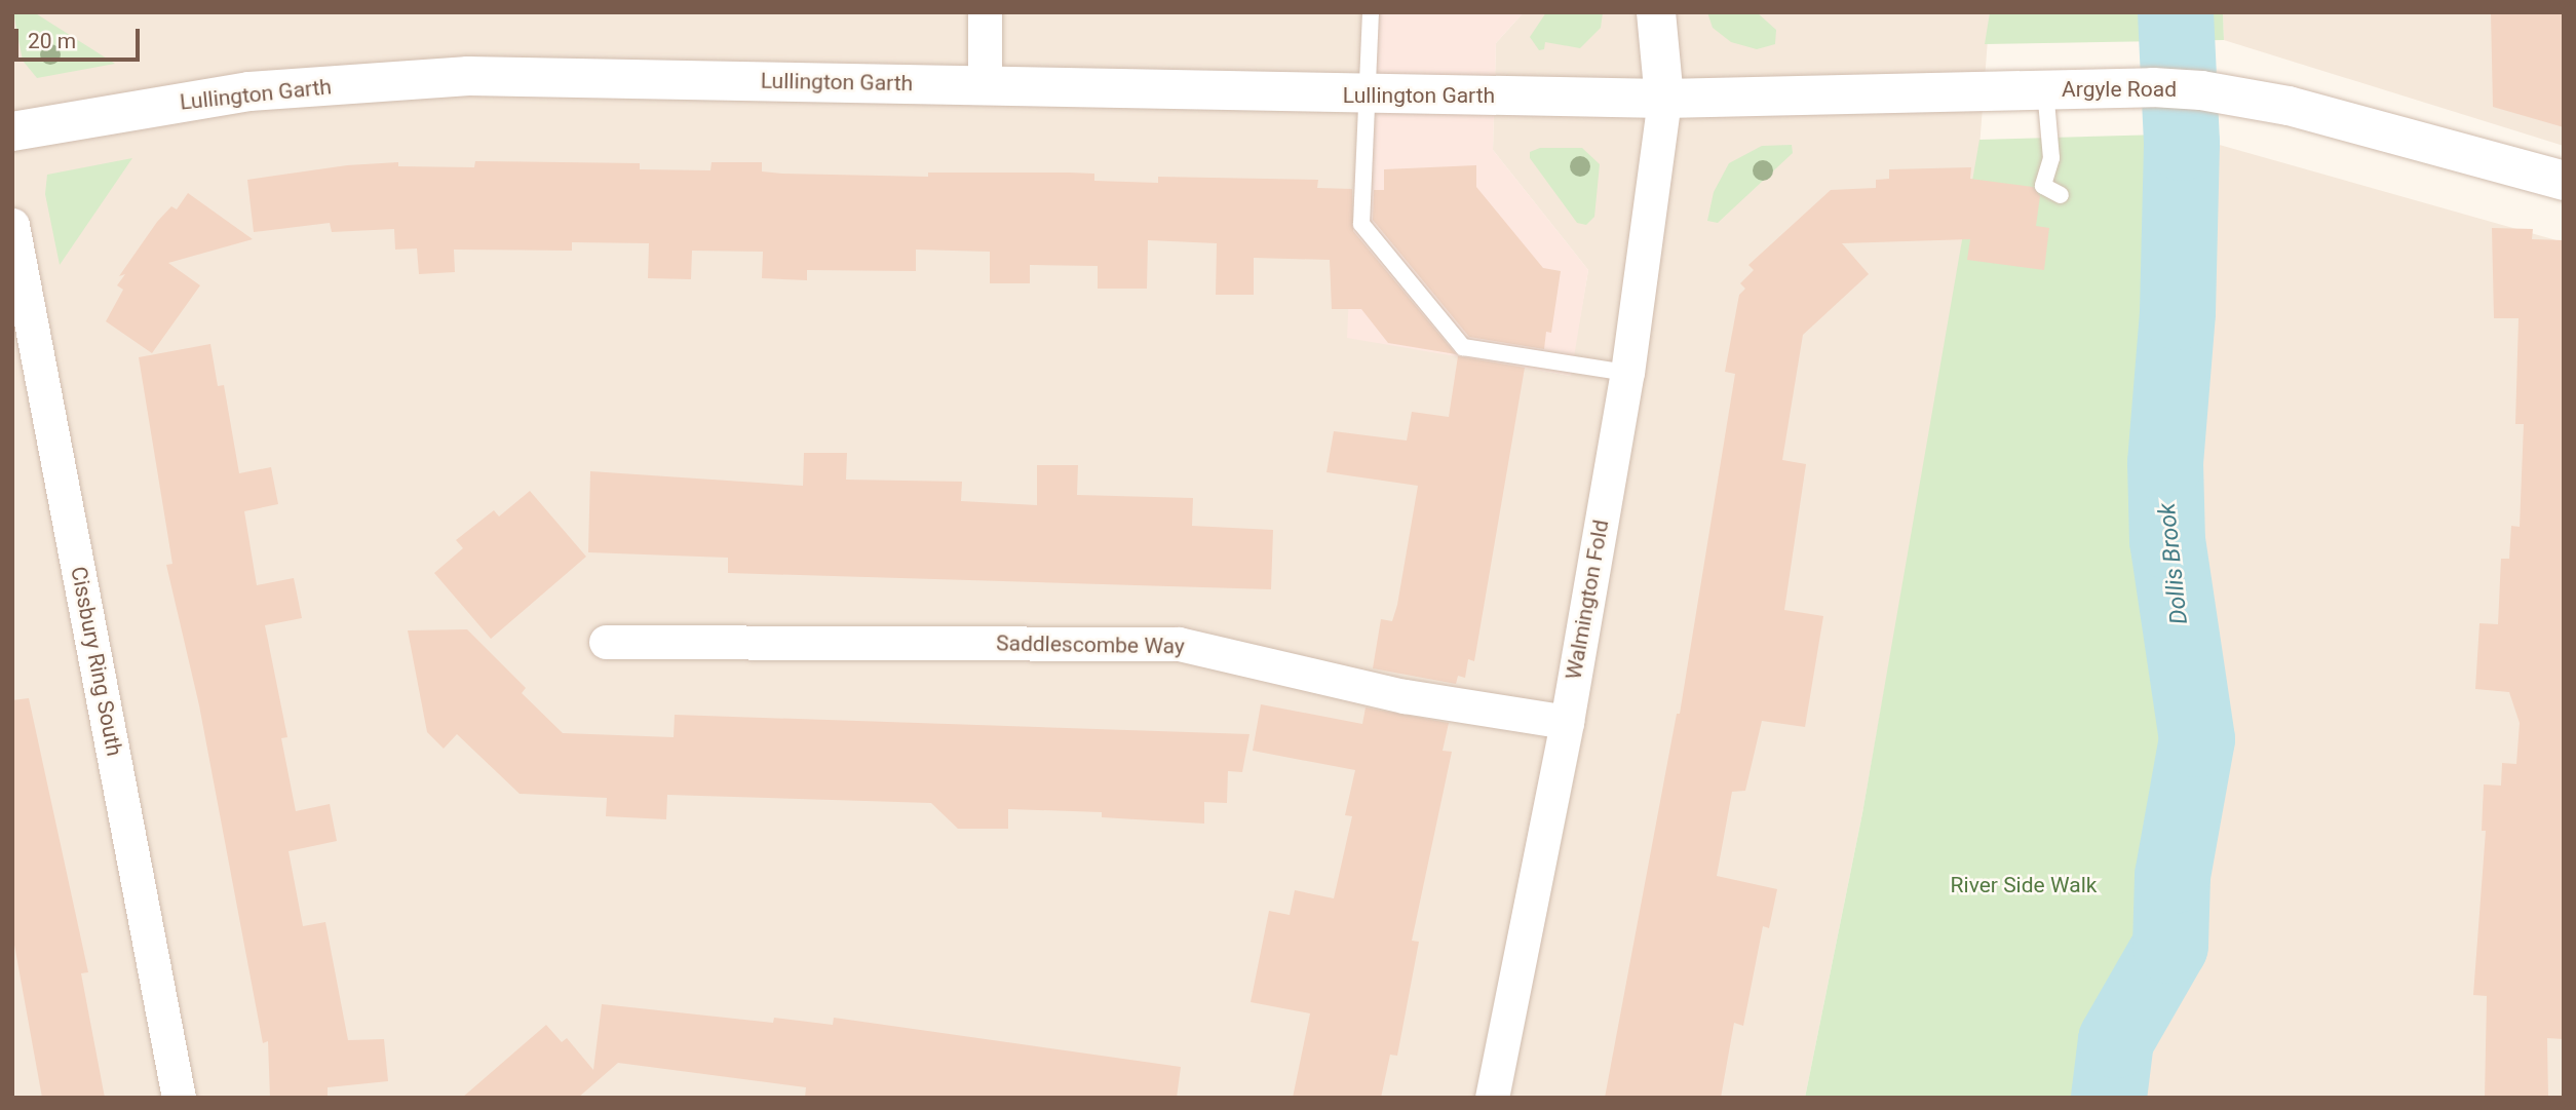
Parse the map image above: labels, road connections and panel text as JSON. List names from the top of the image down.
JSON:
{
  "streets": {
    "street": [
      "Lullington Garth",
      "Argyle Road",
      "Walmington Fold",
      "Saddlescombe Way",
      "Cissbury Ring South"
    ]
  },
  "crossings": [
    ["Lullington Garth", "Argyle Road"],
    ["Lullington Garth", "Walmington Fold"],
    ["Argyle Road", "Walmington Fold"],
    ["Walmington Fold", "Saddlescombe Way"]
  ],
  "water": ["Dollis Brook"],
  "parks": ["River Side Walk"],
  "scale_bar": "20 m"
}
